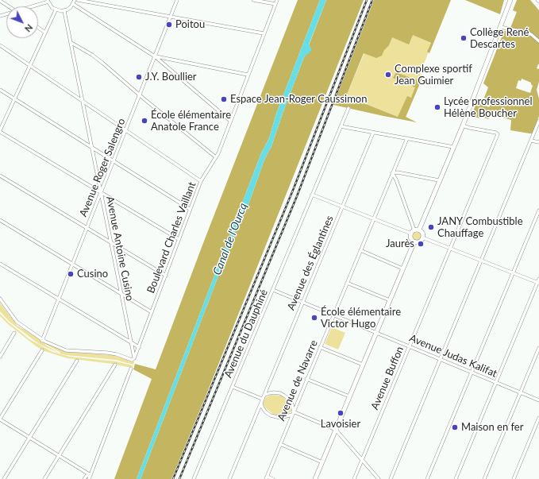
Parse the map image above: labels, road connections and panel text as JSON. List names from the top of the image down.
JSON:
{
  "streets": {
    "street": [
      "Avenue Roger Salengro",
      "Boulevard Charles Vaillant",
      "Avenue Antoine Cusino",
      "Avenue des Églantines",
      "Avenue du Dauphiné",
      "Avenue Judas Kalifat",
      "Avenue Buffon",
      "Avenue de Navarre"
    ]
  },
  "crossings": [
    ["Avenue Roger Salengro", "Avenue Antoine Cusino"],
    ["Boulevard Charles Vaillant", "Avenue Antoine Cusino"],
    ["Avenue des Églantines", "Avenue Judas Kalifat"],
    ["Avenue des Églantines", "Avenue de Navarre"],
    ["Avenue du Dauphiné", "Avenue Judas Kalifat"],
    ["Avenue Judas Kalifat", "Avenue Buffon"],
    ["Avenue Judas Kalifat", "Avenue de Navarre"]
  ],
  "water": ["Canal de l'Ourcq"],
  "places": [
    "Poitou",
    "Collège René Descartes",
    "Complexe sportif Jean Guimier",
    "J.Y. Boullier",
    "Espace Jean-Roger Caussimon",
    "Lycée professionnel Hélène Boucher",
    "École élémentaire Anatole France",
    "JANY Combustible Chauffage",
    "Jaurès",
    "Cusino",
    "École élémentaire Victor Hugo",
    "Lavoisier",
    "Maison en fer"
  ],
  "north": "bottom right"
}
